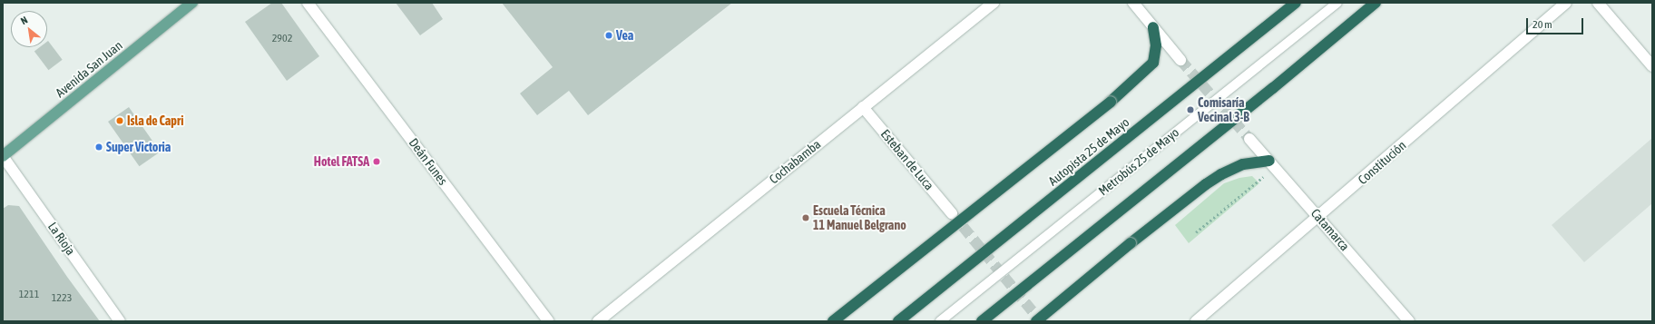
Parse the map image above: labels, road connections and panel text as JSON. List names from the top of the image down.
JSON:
{
  "streets": {
    "highway": ["Autopista 25 de Mayo"],
    "main road": ["Avenida San Juan"],
    "street": [
      "Esteban de Luca",
      "Deán Funes",
      "Cochabamba",
      "Constitución",
      "Catamarca",
      "La Rioja"
    ],
    "lane": ["Metrobús 25 de Mayo"]
  },
  "crossings": [
    ["Avenida San Juan", "La Rioja"],
    ["Esteban de Luca", "Cochabamba"],
    ["Constitución", "Catamarca"]
  ],
  "places": [
    "Vea",
    "Comisaría Vecinal 3-B",
    "Isla de Capri",
    "Super Victoria",
    "Hotel FATSA",
    "Escuela Técnica 11 Manuel Belgrano"
  ],
  "house_numbers": ["2902", "1211", "1223"],
  "scale_bar": "20 m",
  "north": "top left"
}
